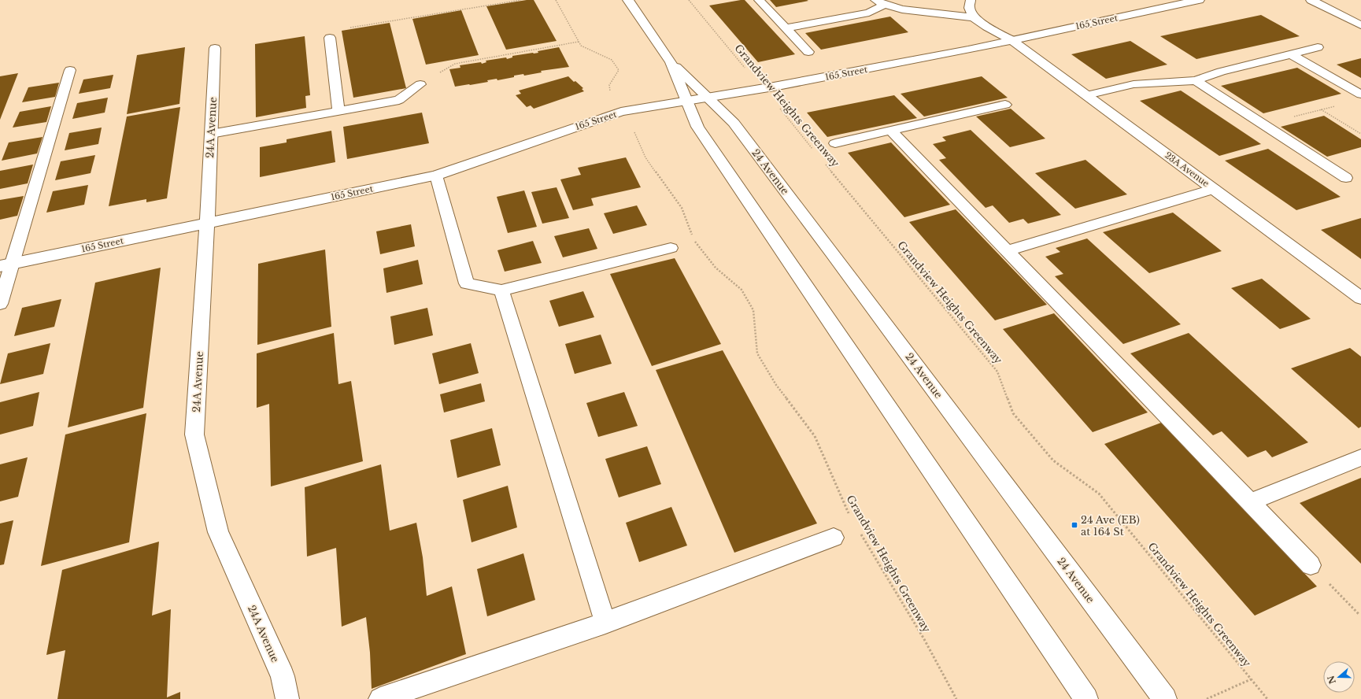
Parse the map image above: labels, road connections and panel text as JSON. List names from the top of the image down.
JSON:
{
  "streets": {
    "street": [
      "165 Street",
      "24A Avenue",
      "23A Avenue",
      "24 Avenue"
    ],
    "path": ["Grandview Heights Greenway"]
  },
  "crossings": [
    ["165 Street", "Grandview Heights Greenway"],
    ["165 Street", "24A Avenue"],
    ["165 Street", "23A Avenue"],
    ["165 Street", "24 Avenue"]
  ],
  "places": {
    "transit": ["24 Ave (EB) at 164 St"]
  },
  "north": "left"
}
